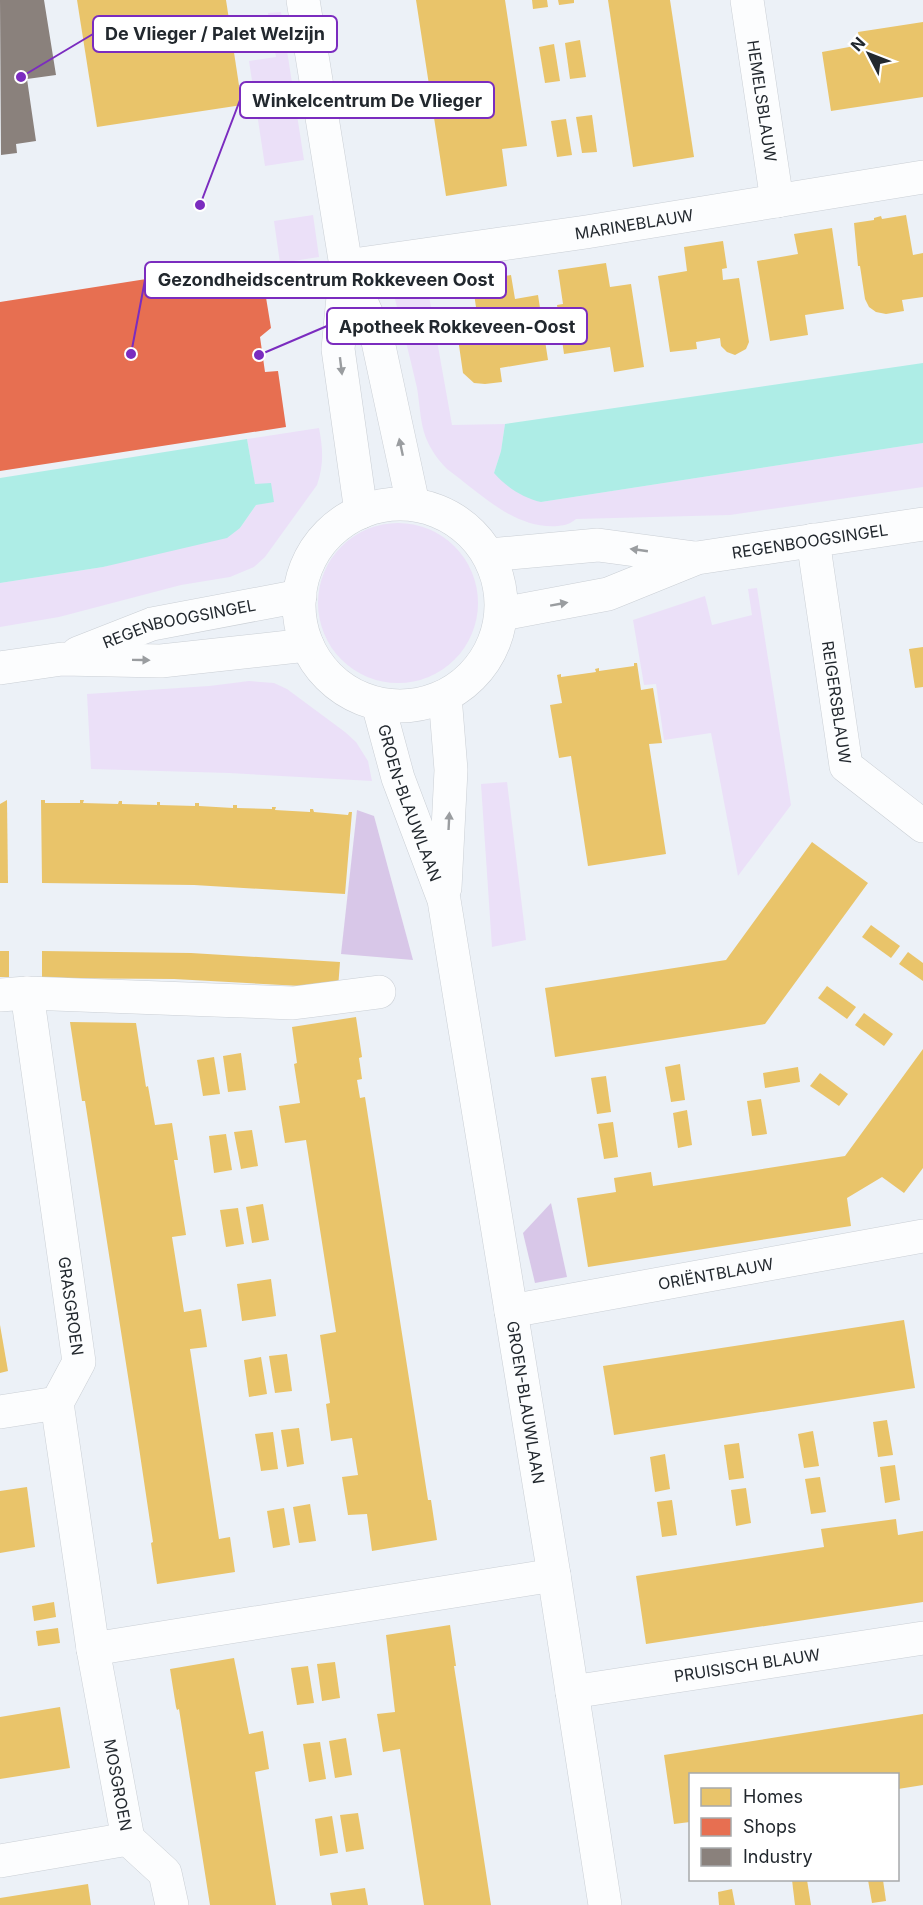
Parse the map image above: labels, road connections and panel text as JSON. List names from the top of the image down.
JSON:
{
  "streets": {
    "street": [
      "HEMELSBLAUW",
      "MARINEBLAUW",
      "REGENBOOGSINGEL",
      "REIGERSBLAUW",
      "GROEN-BLAUWLAAN",
      "ORIËNTBLAUW",
      "GRASGROEN",
      "PRUISISCH BLAUW",
      "MOSGROEN"
    ]
  },
  "crossings": [
    ["HEMELSBLAUW", "MARINEBLAUW"],
    ["REGENBOOGSINGEL", "REIGERSBLAUW"],
    ["REGENBOOGSINGEL", "GROEN-BLAUWLAAN"],
    ["GROEN-BLAUWLAAN", "ORIËNTBLAUW"],
    ["GROEN-BLAUWLAAN", "PRUISISCH BLAUW"]
  ],
  "places": [
    "De Vlieger / Palet Welzijn",
    "Winkelcentrum De Vlieger",
    "Gezondheidscentrum Rokkeveen Oost",
    "Apotheek Rokkeveen-Oost"
  ],
  "legend": ["Homes", "Shops", "Industry"],
  "north": "top left"
}
